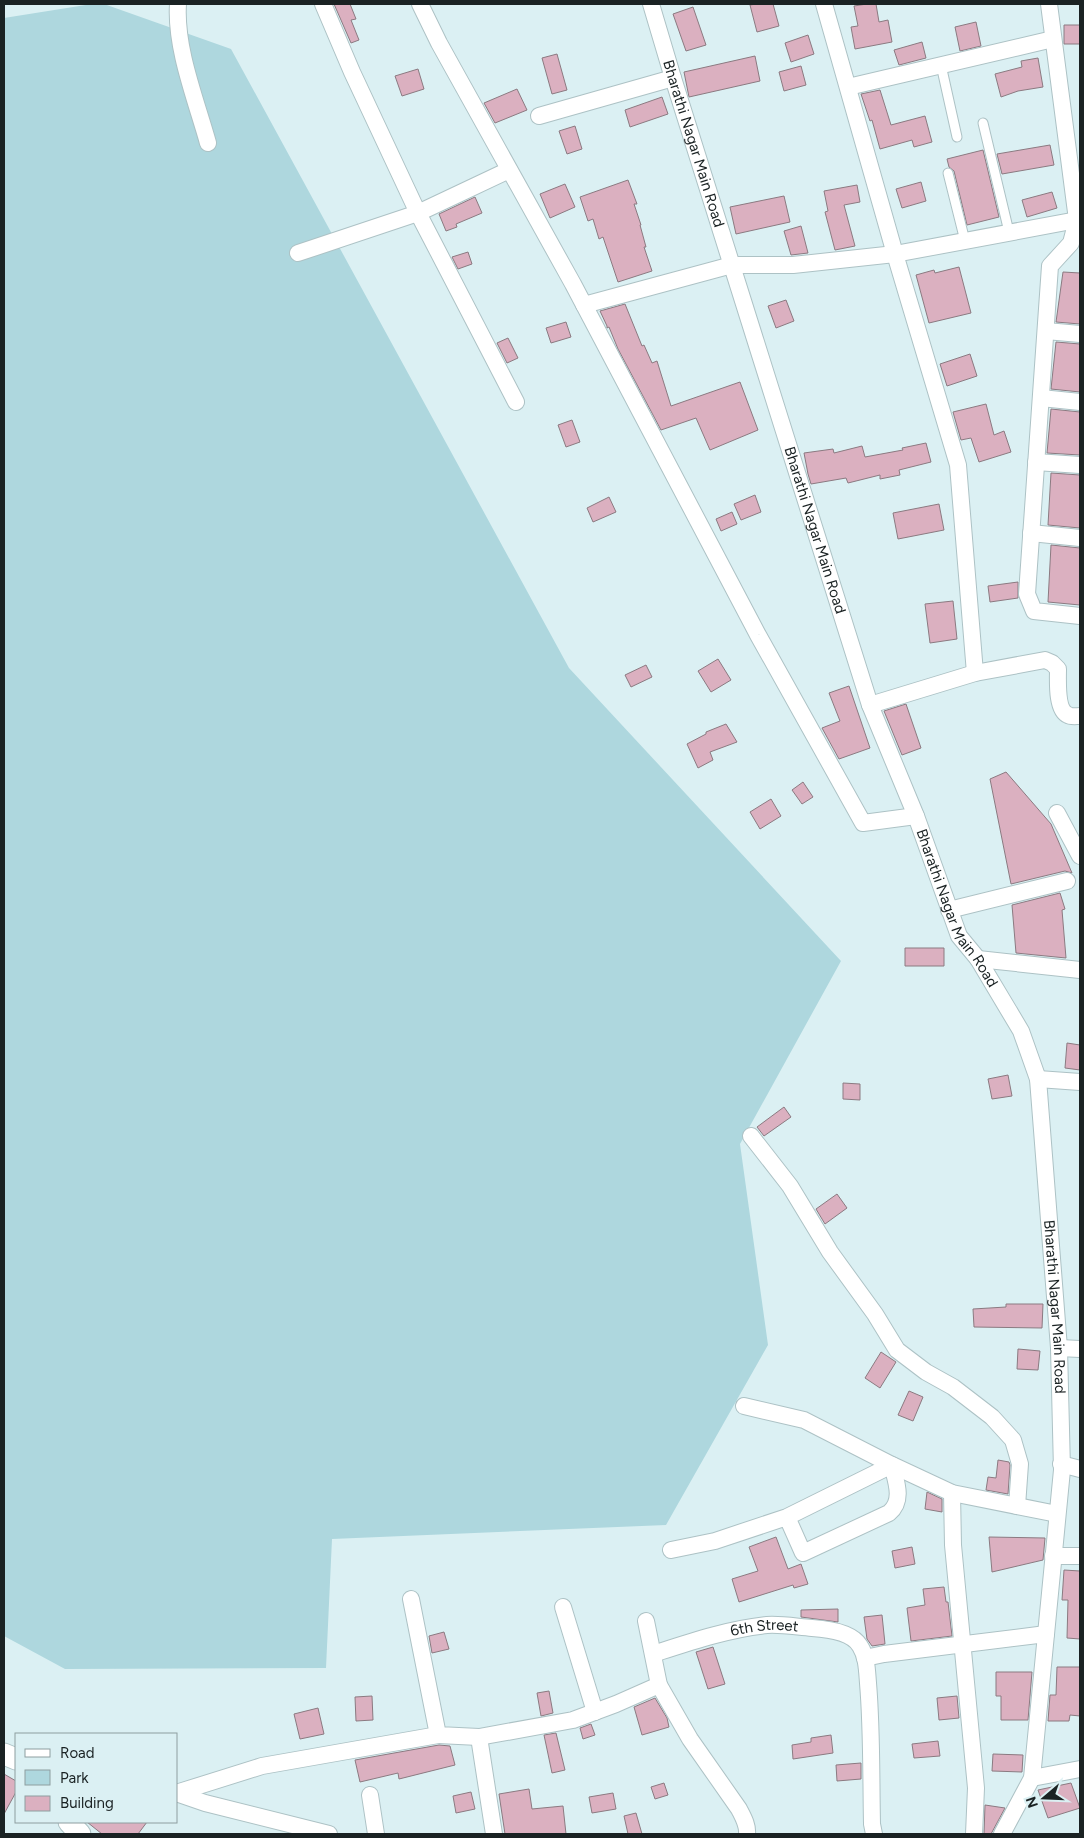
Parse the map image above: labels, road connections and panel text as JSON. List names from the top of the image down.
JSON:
{
  "streets": {
    "street": ["Bharathi Nagar Main Road", "6th Street"]
  },
  "legend": ["Road", "Park", "Building"],
  "north": "left"
}
